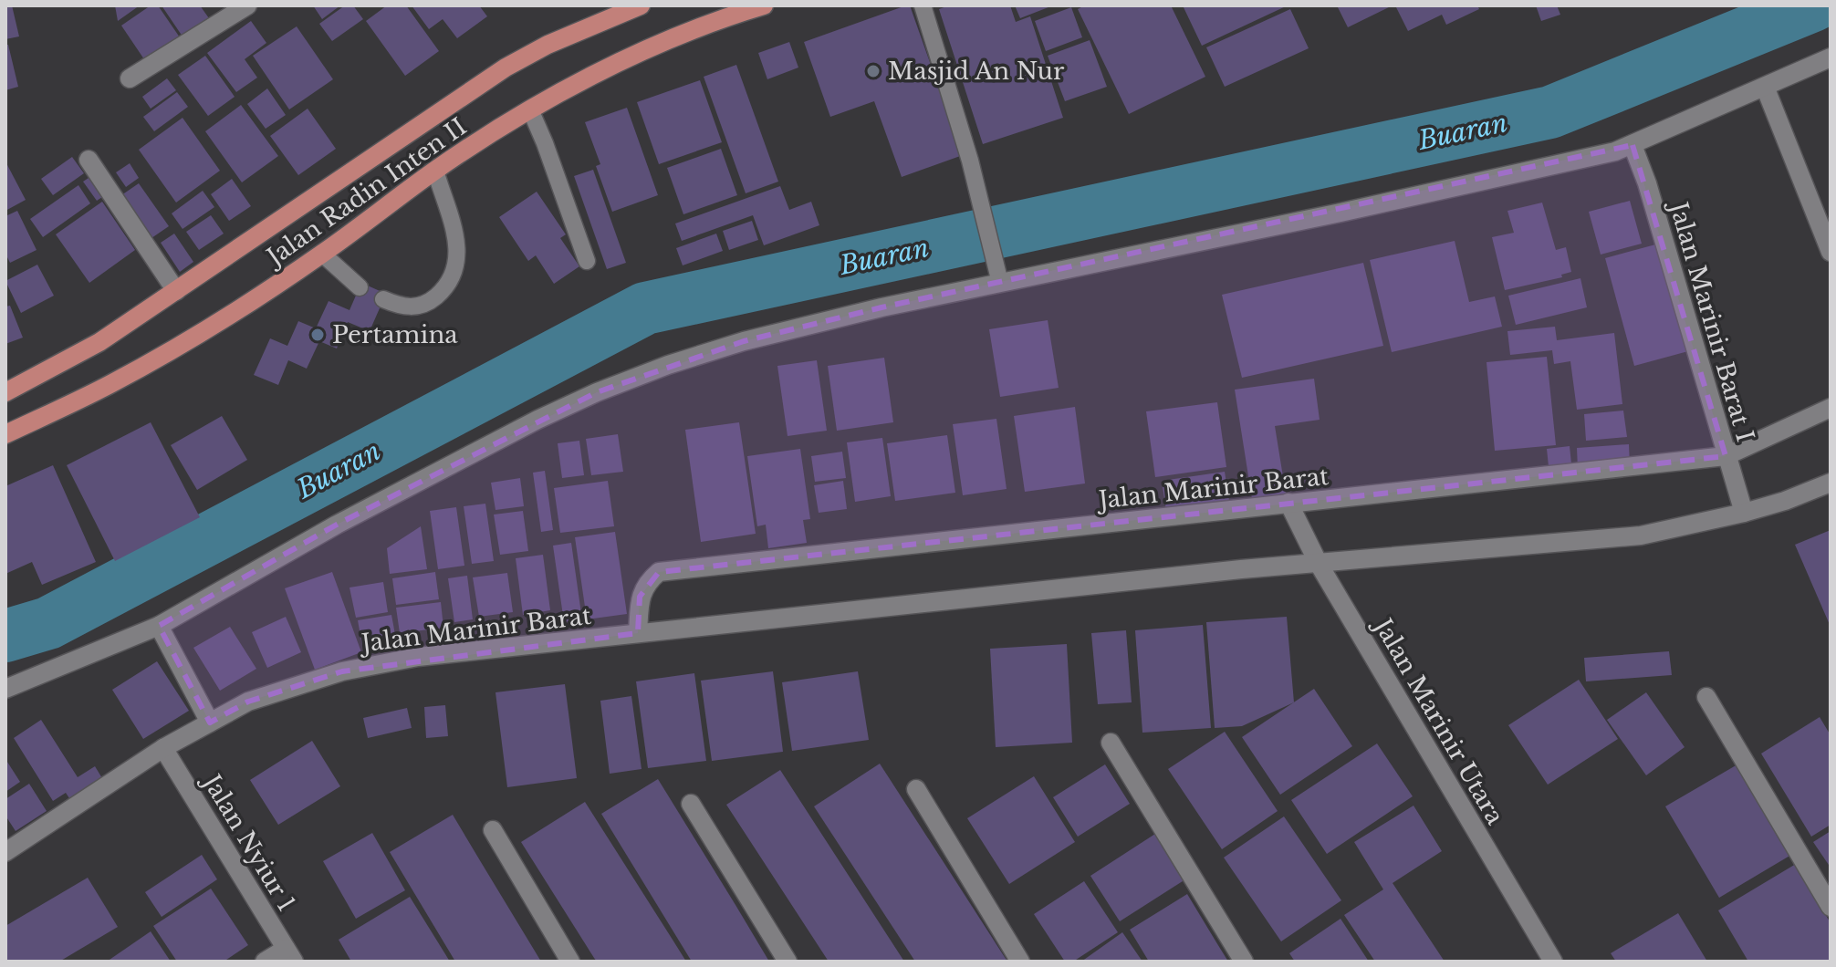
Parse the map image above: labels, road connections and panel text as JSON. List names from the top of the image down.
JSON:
{
  "streets": {
    "main road": ["Jalan Radin Inten II"],
    "street": [
      "Jalan Marinir Barat I",
      "Jalan Marinir Barat",
      "Jalan Marinir Utara",
      "Jalan Nyiur 1"
    ]
  },
  "crossings": [
    ["Jalan Marinir Barat I", "Jalan Marinir Barat"],
    ["Jalan Marinir Barat", "Jalan Marinir Utara"],
    ["Jalan Marinir Barat", "Jalan Nyiur 1"]
  ],
  "water": ["Buaran"],
  "places": ["Masjid An Nur", "Pertamina"]
}
